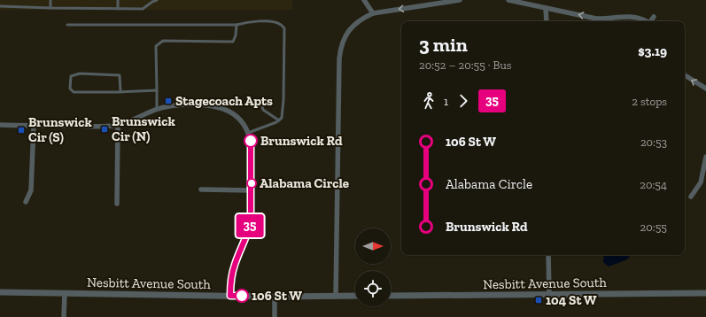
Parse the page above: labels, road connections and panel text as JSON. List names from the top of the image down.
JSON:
{
  "streets": {
    "street": ["Nesbitt Avenue South"]
  },
  "places": {
    "transit": [
      "Stagecoach Apts",
      "Brunswick Cir (N)",
      "Brunswick Cir (S)",
      "104 St W"
    ],
    "other": ["Brunswick Rd", "Alabama Circle", "106 St W"]
  },
  "lines": ["bus line 35"],
  "north": "right",
  "page": {
    "on_map": "35",
    "heading": ["3 min", "20:52 – 20:55 · Bus", "$3.19"],
    "legs": ["1", "35", "2 stops"],
    "list": [
      {
        "name": "106 St W",
        "value": "20:53"
      },
      {
        "name": "Alabama Circle",
        "value": "20:54"
      },
      {
        "name": "Brunswick Rd",
        "value": "20:55"
      }
    ]
  }
}
